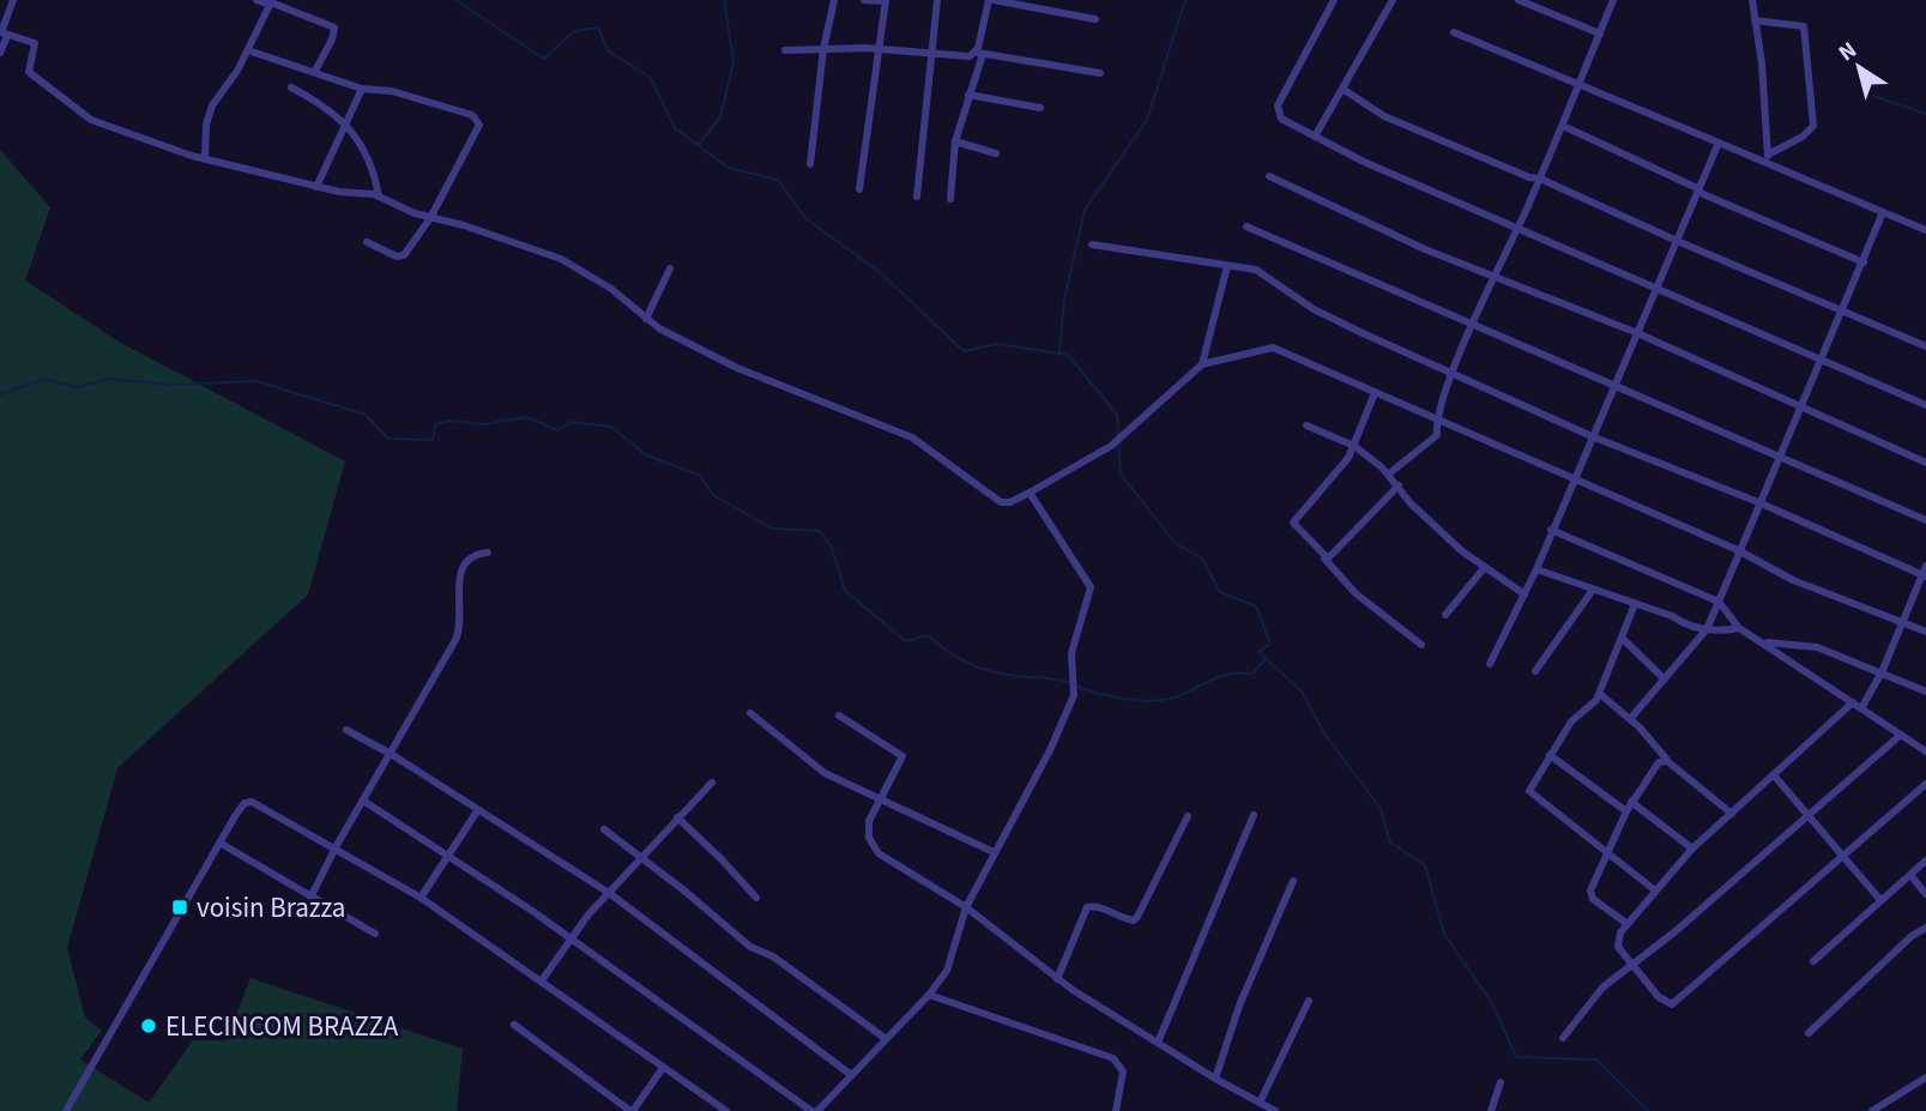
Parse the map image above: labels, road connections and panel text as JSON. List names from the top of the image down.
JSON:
{
  "places": {
    "transit": ["voisin Brazza"],
    "other": ["ELECINCOM BRAZZA"]
  },
  "north": "top left"
}
